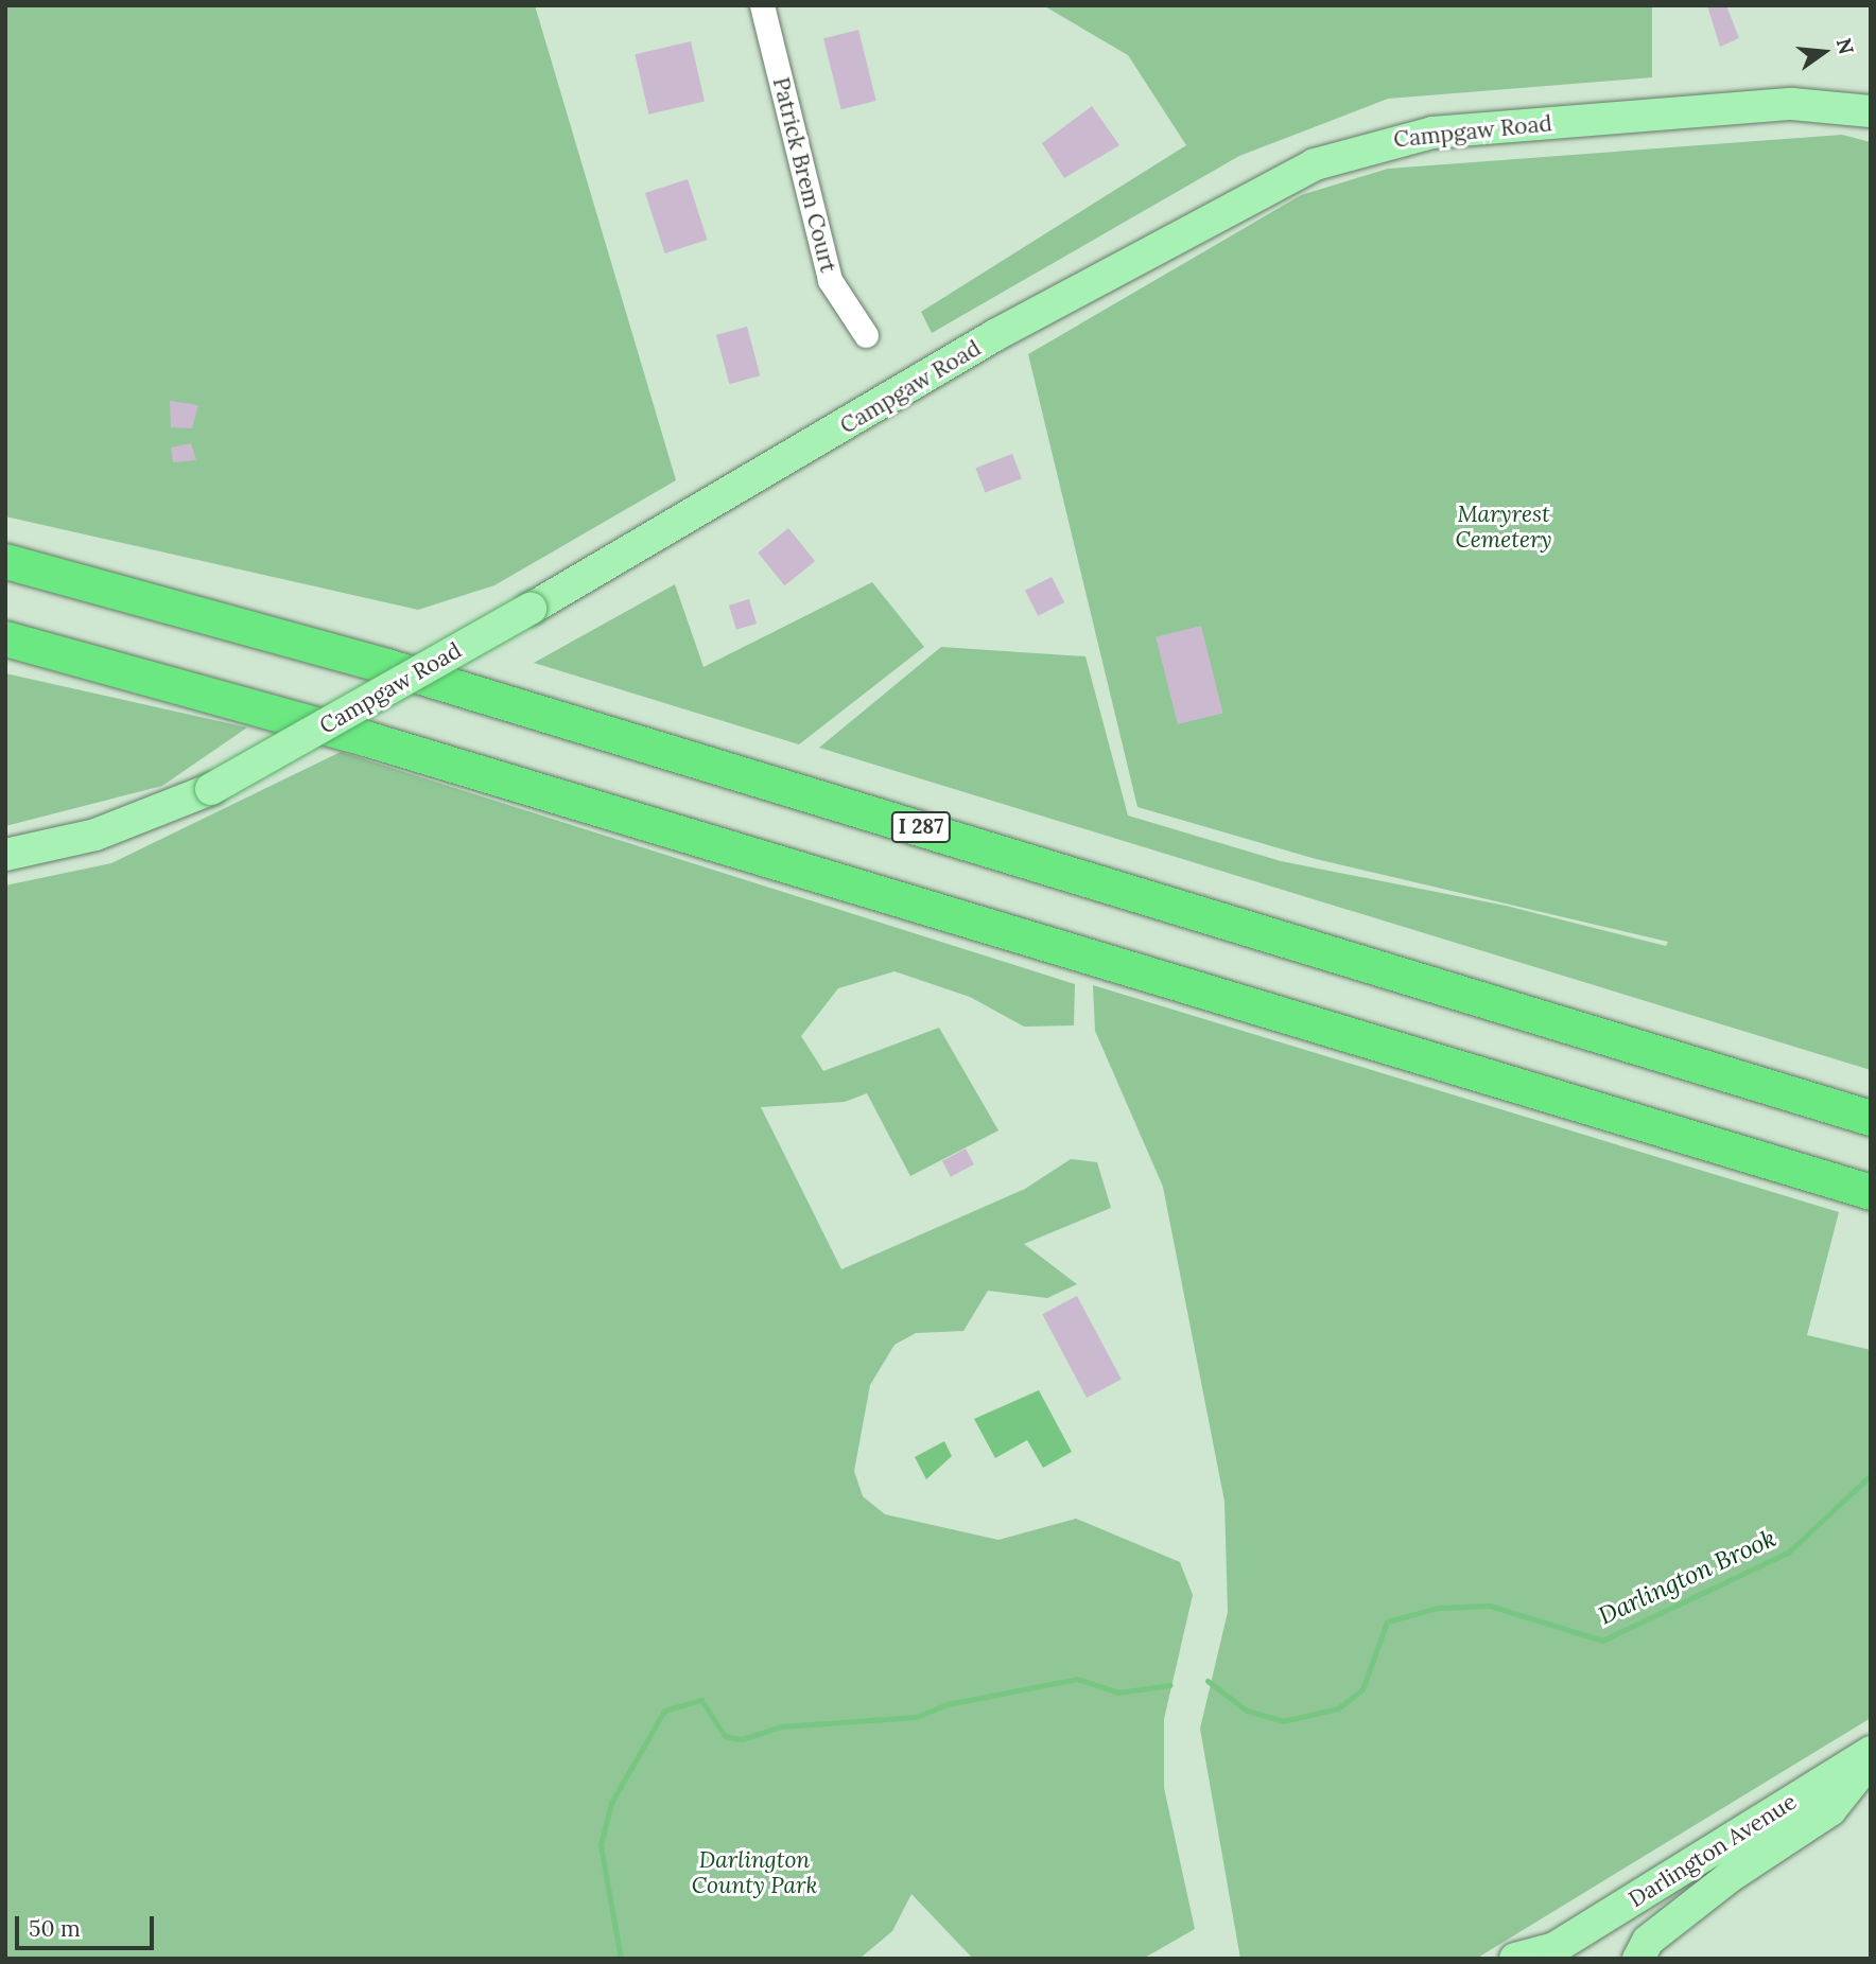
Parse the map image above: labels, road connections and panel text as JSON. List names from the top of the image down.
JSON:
{
  "streets": {
    "highway": ["I 287"],
    "main road": ["Campgaw Road", "Darlington Avenue"],
    "street": ["Patrick Brem Court"]
  },
  "water": ["Darlington Brook"],
  "parks": ["Maryrest Cemetery", "Darlington County Park"],
  "scale_bar": "50 m",
  "north": "right"
}
